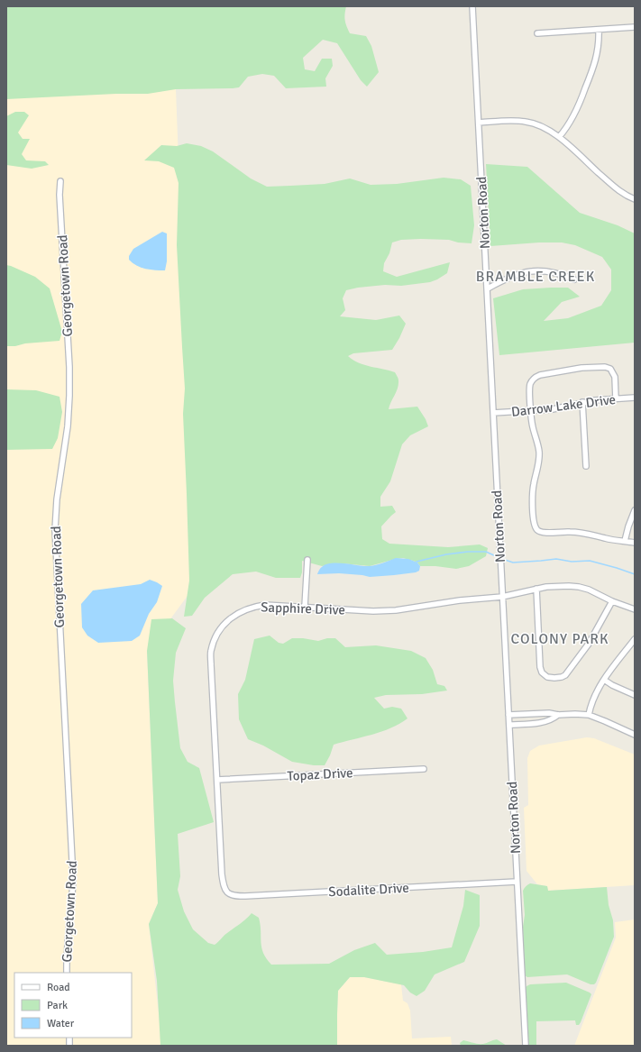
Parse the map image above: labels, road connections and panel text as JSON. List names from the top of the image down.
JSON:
{
  "streets": {
    "street": [
      "Norton Road",
      "Georgetown Road",
      "Darrow Lake Drive",
      "Sapphire Drive",
      "Topaz Drive",
      "Sodalite Drive"
    ]
  },
  "crossings": [
    ["Norton Road", "Darrow Lake Drive"],
    ["Norton Road", "Sapphire Drive"],
    ["Norton Road", "Sodalite Drive"],
    ["Sapphire Drive", "Topaz Drive"],
    ["Sapphire Drive", "Sodalite Drive"]
  ],
  "districts": ["BRAMBLE CREEK", "COLONY PARK"],
  "legend": ["Road", "Park", "Water"]
}
